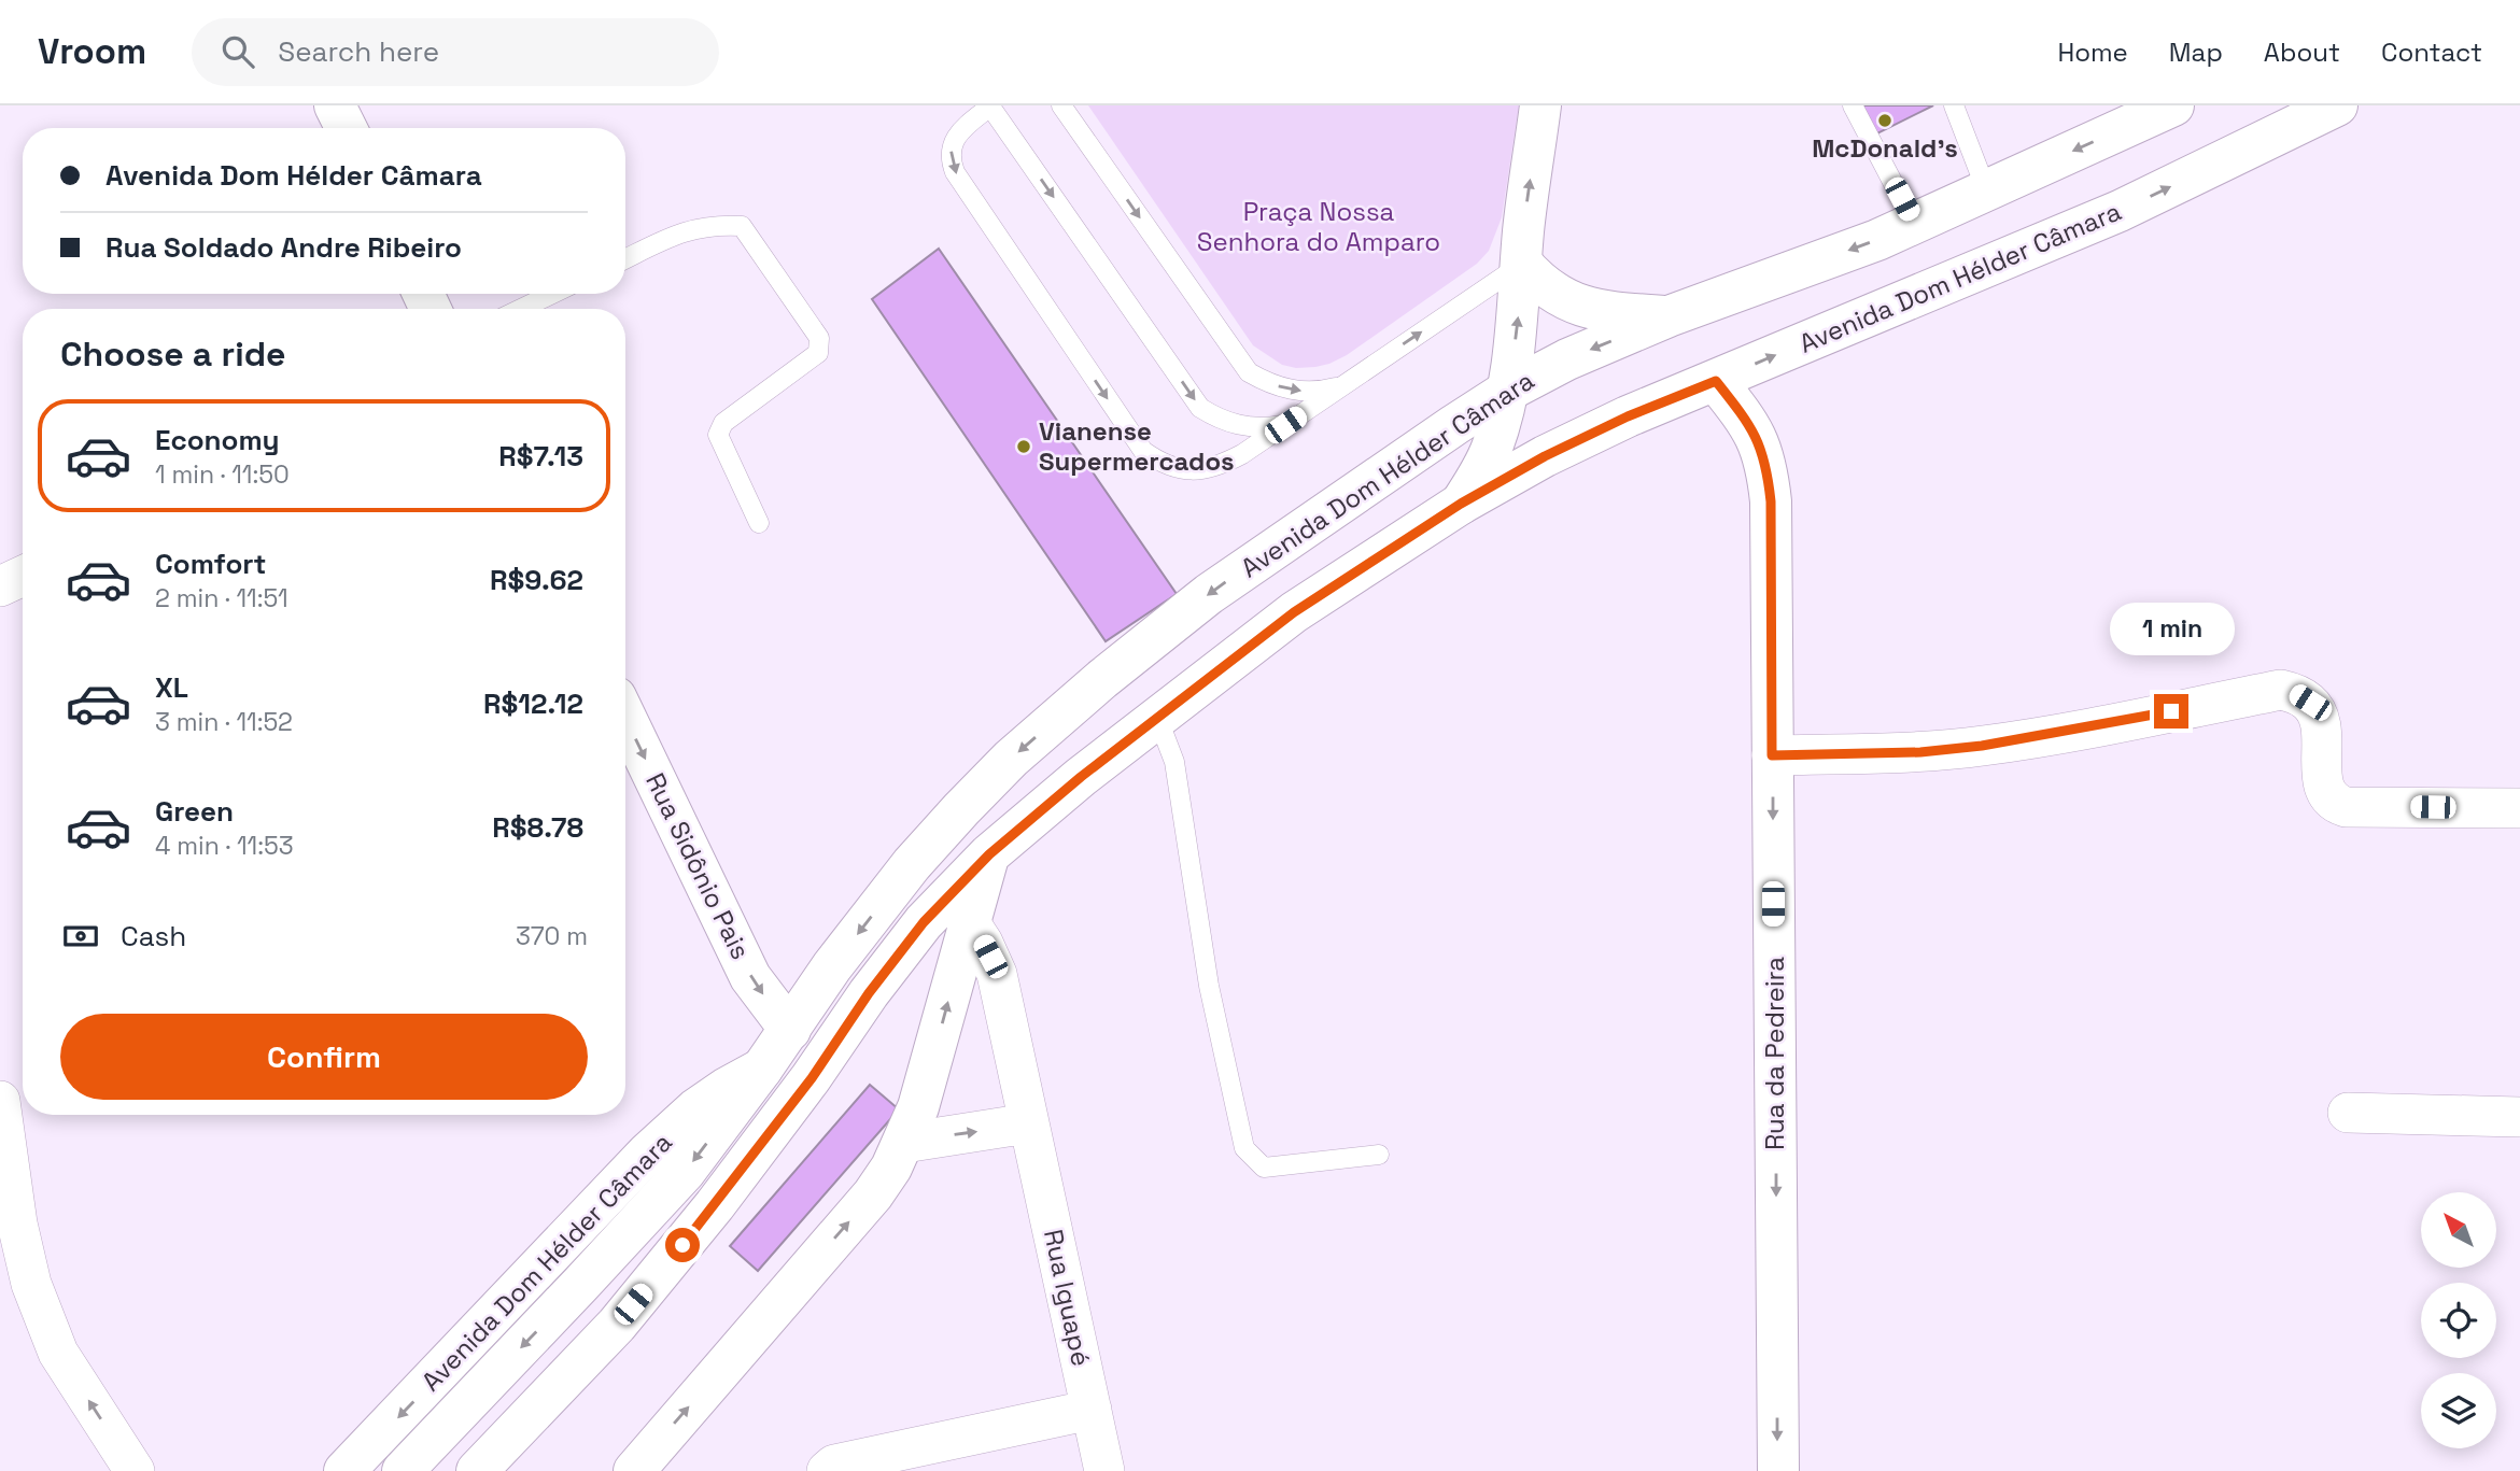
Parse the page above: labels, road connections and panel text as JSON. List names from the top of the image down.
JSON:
{
  "streets": {
    "main road": ["Avenida Dom Hélder Câmara", "Rua Sidônio Pais", "Rua da Pedreira"],
    "street": ["Rua Iguapé"]
  },
  "crossings": [
    ["Avenida Dom Hélder Câmara", "Rua Sidônio Pais"],
    ["Avenida Dom Hélder Câmara", "Rua da Pedreira"]
  ],
  "one_way": ["Rua Sidônio Pais", "Rua da Pedreira"],
  "parks": ["Praça Nossa Senhora do Amparo"],
  "places": ["McDonald's", "Vianense Supermercados"],
  "north": "top left",
  "page": {
    "header": "Vroom",
    "search": "Search here",
    "nav": [
      "Home",
      "Map",
      "About",
      "Contact"
    ],
    "banner": ["Avenida Dom Hélder Câmara", "Rua Soldado Andre Ribeiro"],
    "heading": "Choose a ride",
    "list": [
      {
        "name": "Economy",
        "note": "1 min · 11:50",
        "value": "R$7.13"
      },
      {
        "name": "Comfort",
        "note": "2 min · 11:51",
        "value": "R$9.62"
      },
      {
        "name": "XL",
        "note": "3 min · 11:52",
        "value": "R$12.12"
      },
      {
        "name": "Green",
        "note": "4 min · 11:53",
        "value": "R$8.78"
      }
    ],
    "bubble": "1 min",
    "pay": ["Cash", "370 m"],
    "buttons": "Confirm"
  }
}
